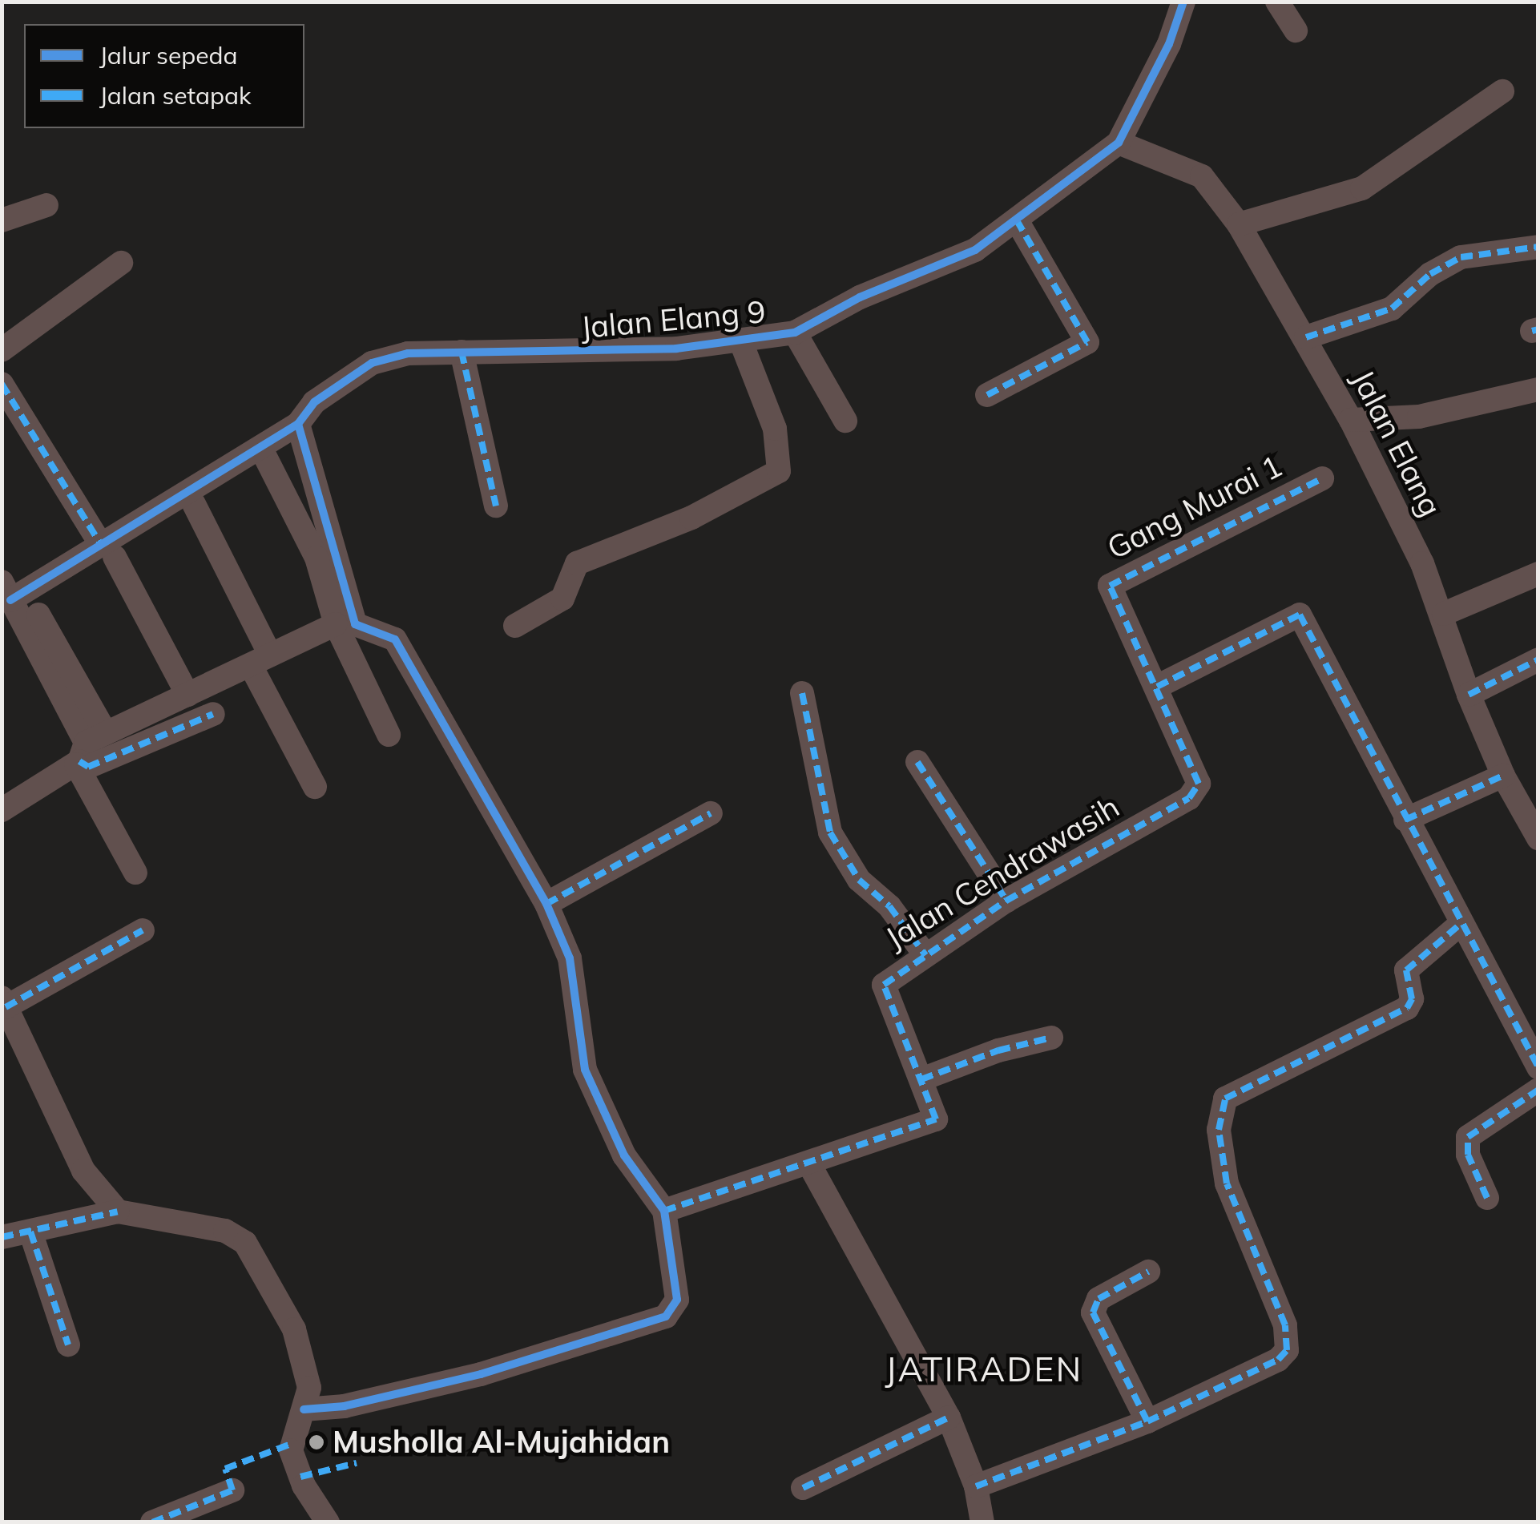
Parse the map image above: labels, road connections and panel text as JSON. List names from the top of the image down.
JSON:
{
  "streets": {
    "street": [
      "Jalan Elang 9",
      "Jalan Elang",
      "Gang Murai 1",
      "Jalan Cendrawasih"
    ]
  },
  "crossings": [
    ["Jalan Elang 9", "Jalan Elang"],
    ["Gang Murai 1", "Jalan Cendrawasih"]
  ],
  "districts": ["JATIRADEN"],
  "places": ["Musholla Al-Mujahidan"],
  "legend": ["Jalur sepeda", "Jalan setapak"]
}
